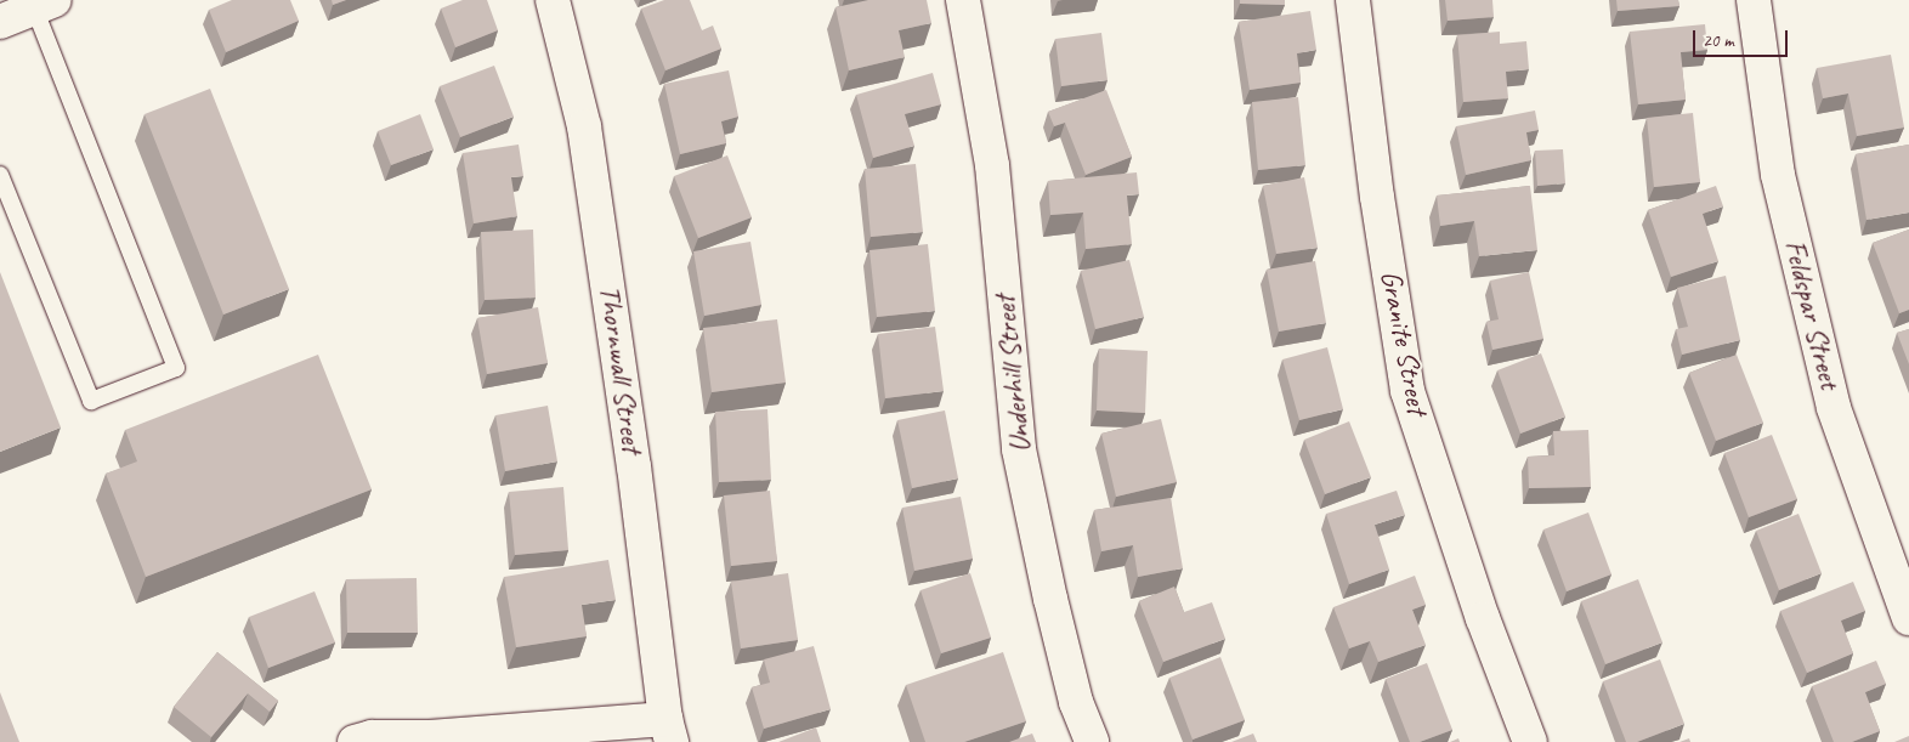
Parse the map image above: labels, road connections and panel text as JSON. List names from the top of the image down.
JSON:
{
  "streets": {
    "street": [
      "Feldspar Street",
      "Granite Street",
      "Thornwall Street",
      "Underhill Street"
    ]
  },
  "scale_bar": "20 m"
}
